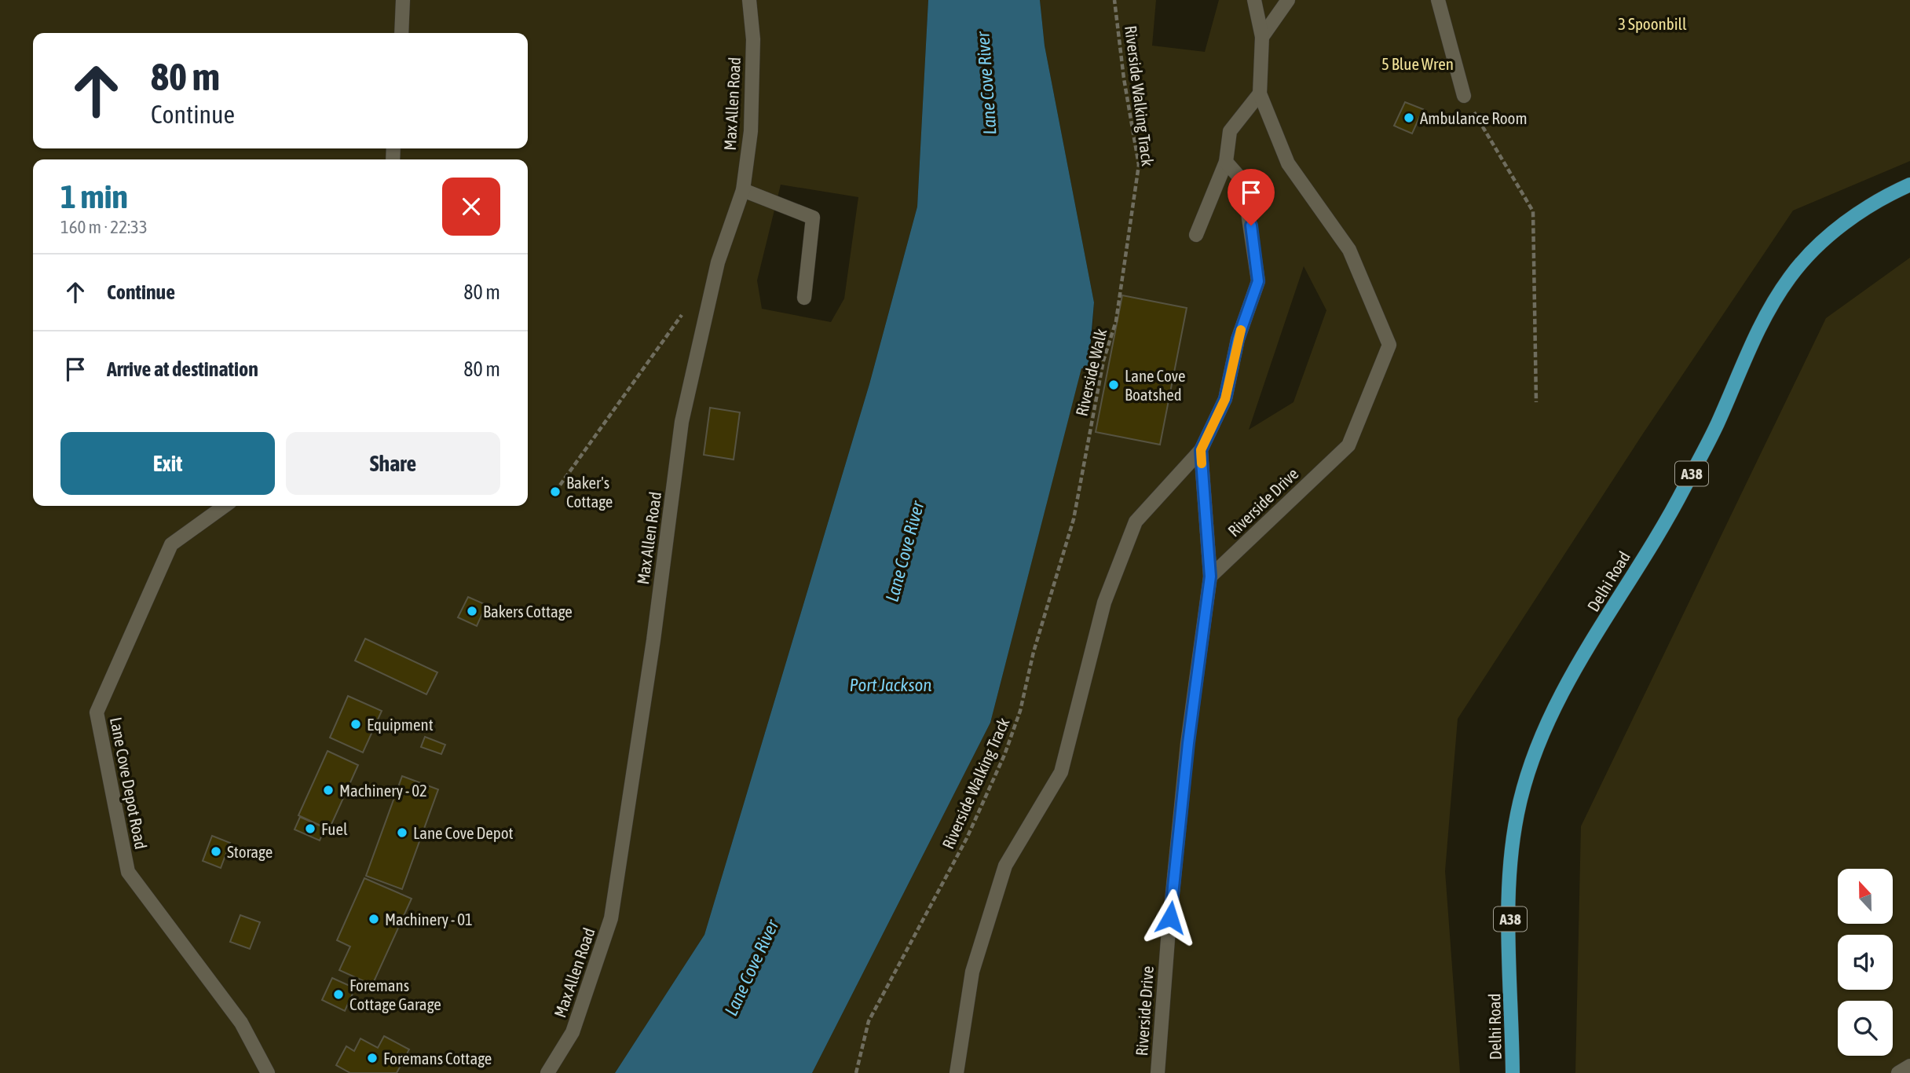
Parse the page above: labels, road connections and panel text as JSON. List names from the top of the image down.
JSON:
{
  "streets": {
    "main road": ["A38", "Delhi Road"],
    "street": ["Max Allen Road", "Riverside Drive", "Lane Cove Depot Road"],
    "path": ["Riverside Walking Track", "Riverside Walk"]
  },
  "crossings": [
    ["Riverside Walking Track", "Riverside Walk"]
  ],
  "water": ["Lane Cove River", "Port Jackson"],
  "parks": ["3 Spoonbill", "5 Blue Wren"],
  "places": [
    "Ambulance Room",
    "Lane Cove Boatshed",
    "Baker's Cottage",
    "Bakers Cottage",
    "Equipment",
    "Machinery - 02",
    "Fuel",
    "Lane Cove Depot",
    "Storage",
    "Machinery - 01",
    "Foremans Cottage Garage",
    "Foremans Cottage"
  ],
  "north": "top",
  "page": {
    "turn": ["80 m", "Continue"],
    "heading": ["1 min", "160 m · 22:33"],
    "list": [
      {
        "name": "Continue",
        "value": "80 m"
      },
      {
        "name": "Arrive at destination",
        "value": "80 m"
      }
    ],
    "buttons": ["Exit", "Share"]
  }
}
